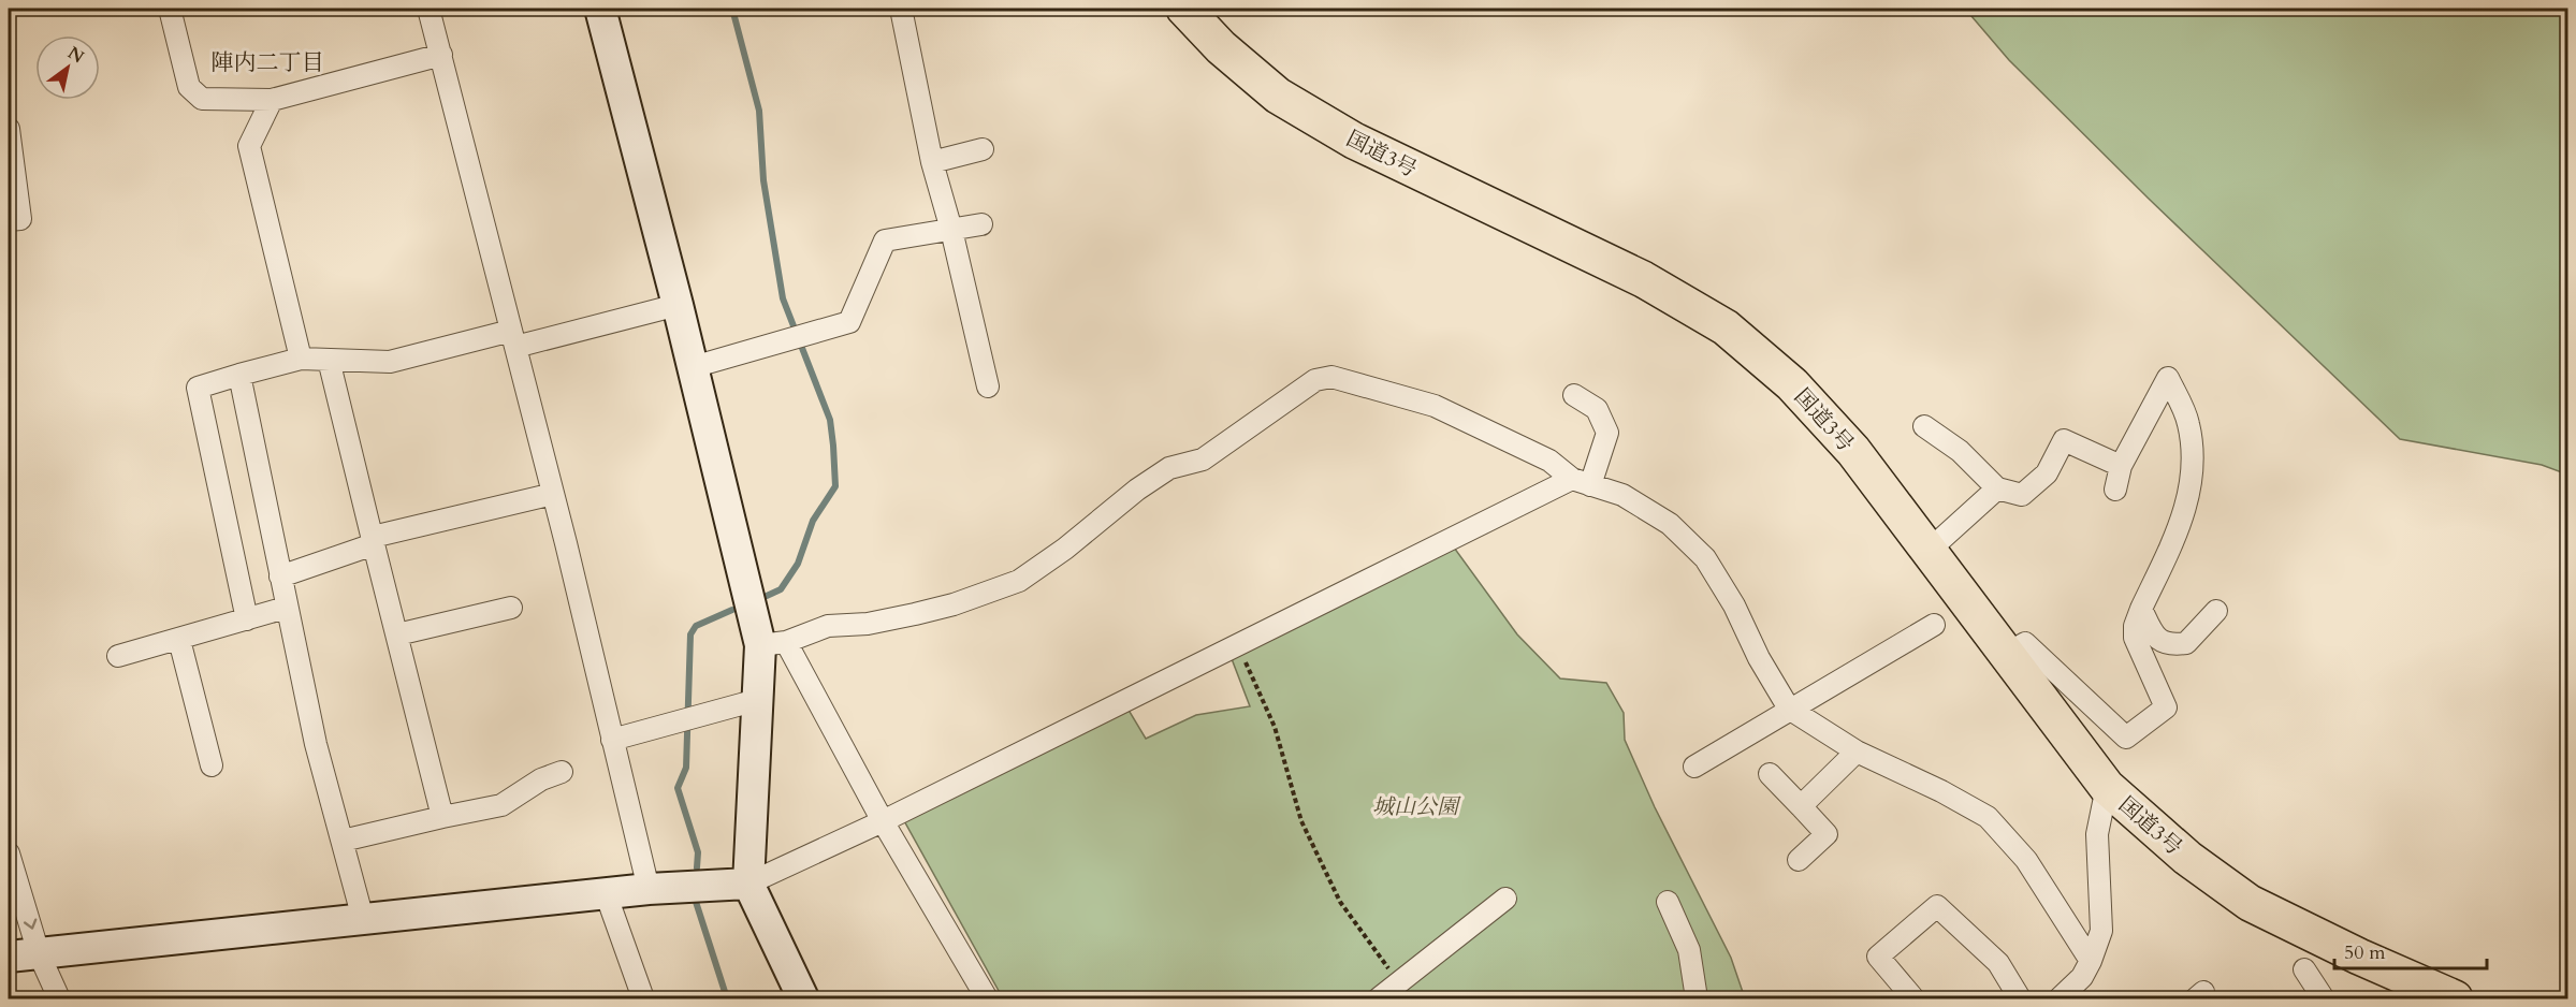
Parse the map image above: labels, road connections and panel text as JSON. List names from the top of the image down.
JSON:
{
  "streets": {
    "highway": ["国道3号"]
  },
  "districts": ["陣内二丁目"],
  "parks": ["城山公園"],
  "scale_bar": "50 m",
  "north": "top right"
}
